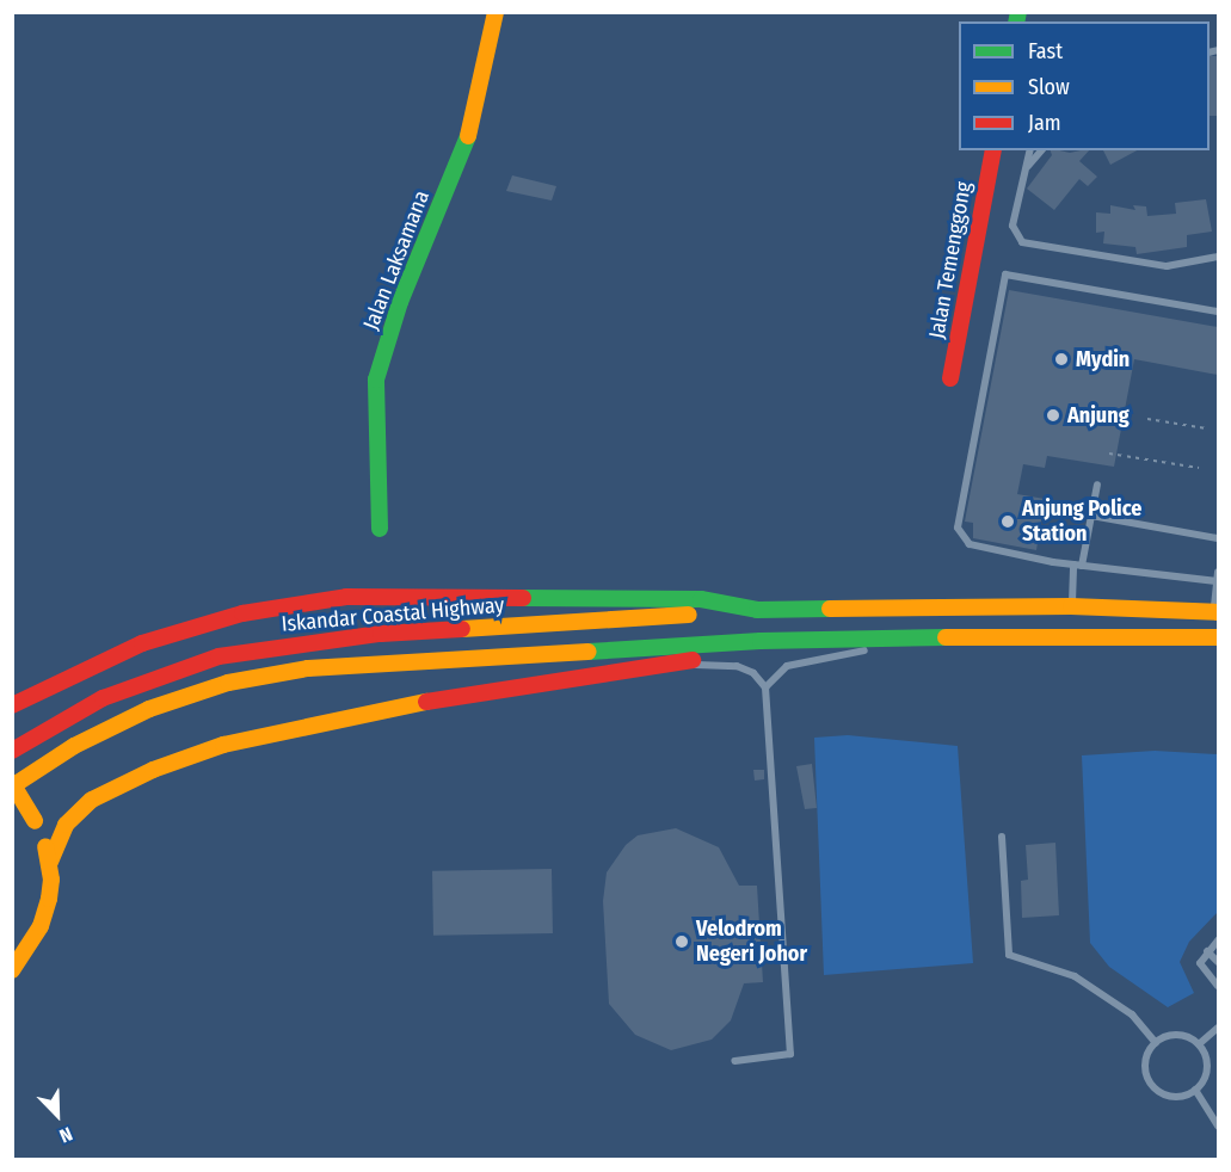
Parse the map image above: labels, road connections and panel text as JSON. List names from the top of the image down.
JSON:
{
  "streets": {
    "main road": ["Jalan Laksamana", "Jalan Temenggong", "Iskandar Coastal Highway"]
  },
  "places": [
    "Mydin",
    "Anjung",
    "Anjung Police Station",
    "Velodrom Negeri Johor"
  ],
  "legend": ["Fast", "Slow", "Jam"],
  "north": "bottom right"
}
